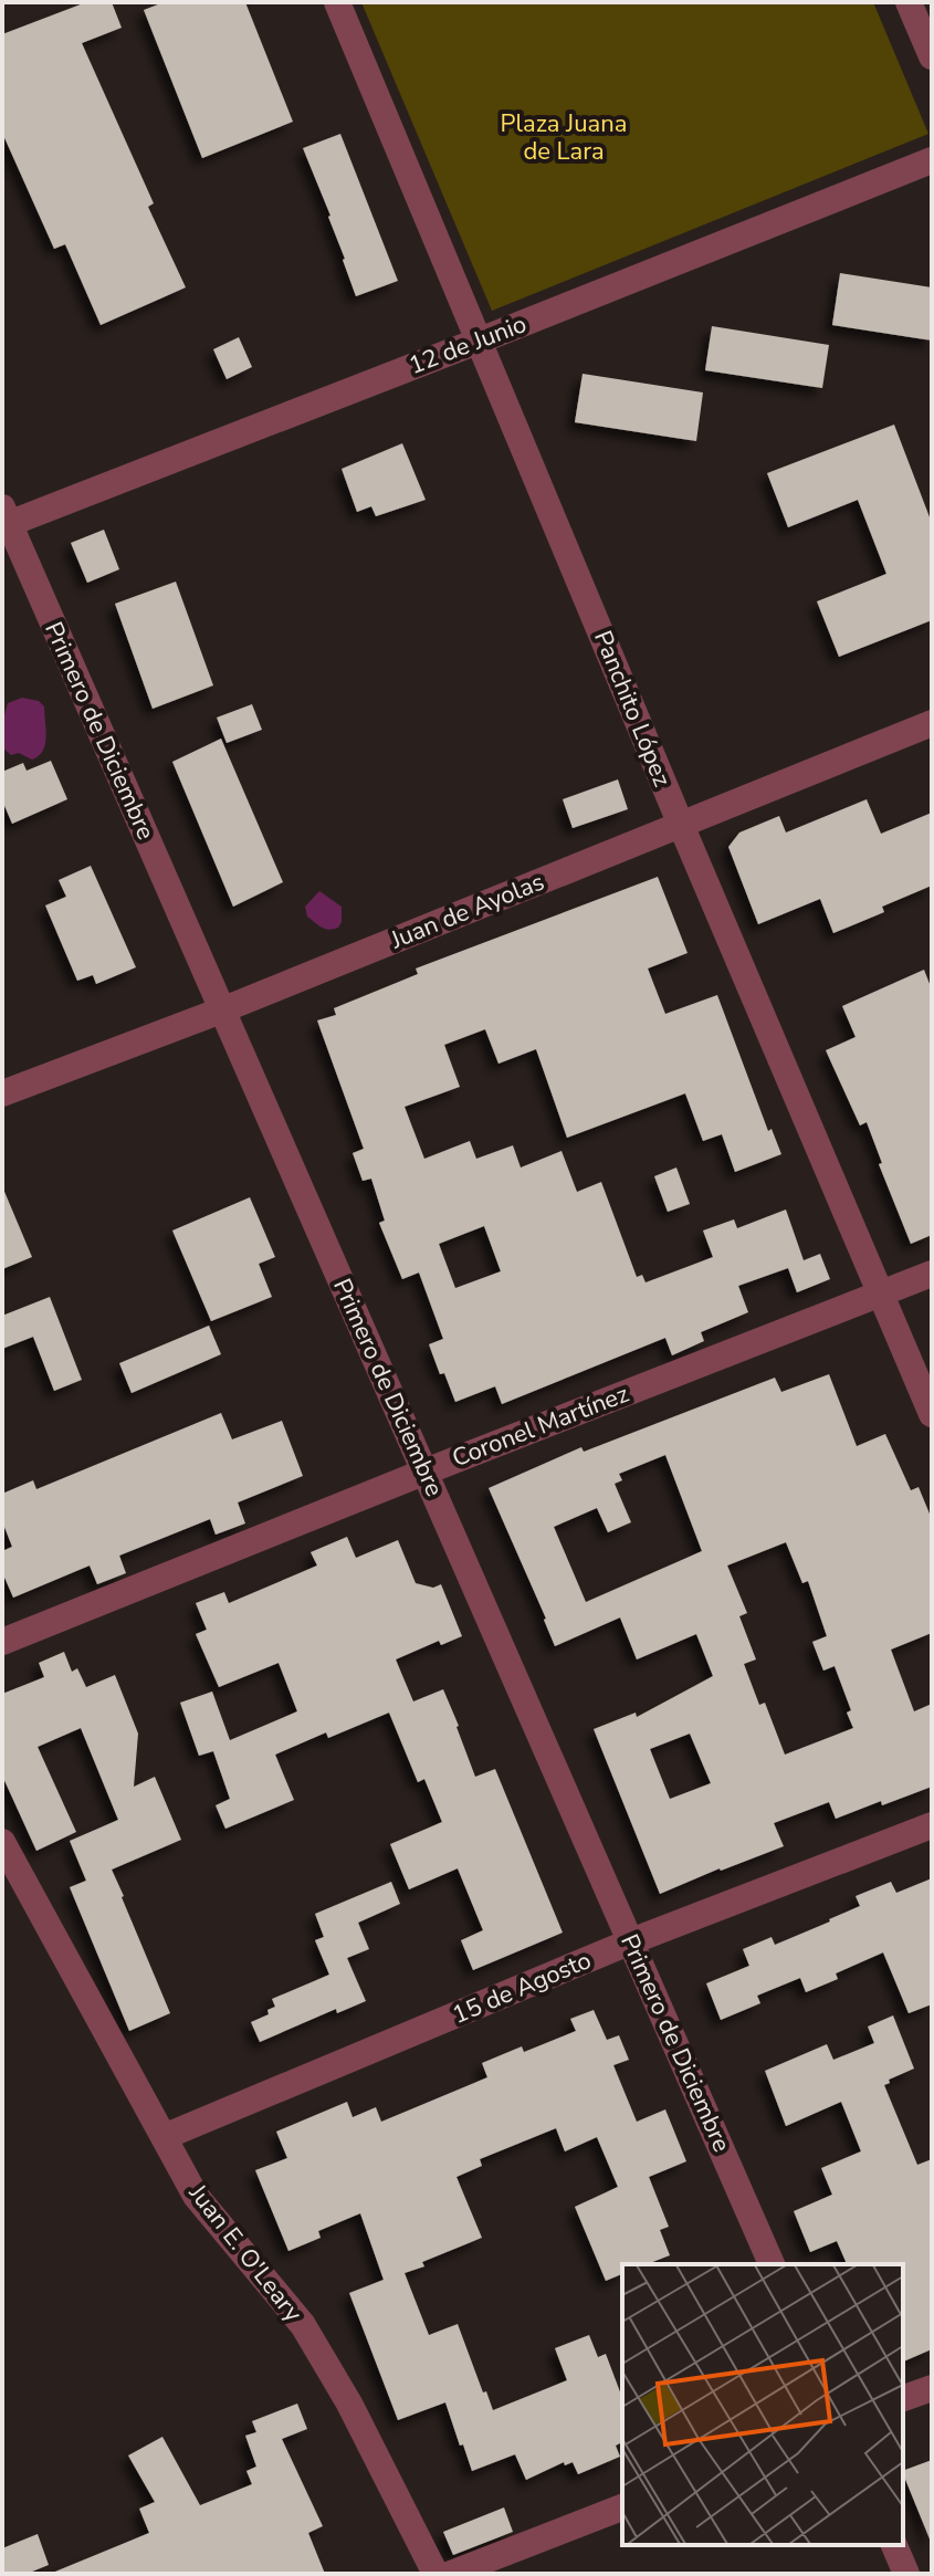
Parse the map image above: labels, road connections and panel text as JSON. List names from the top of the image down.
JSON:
{
  "streets": {
    "street": [
      "12 de Junio",
      "Panchito López",
      "Primero de Diciembre",
      "Juan de Ayolas",
      "Coronel Martínez",
      "15 de Agosto",
      "Juan E. O'Leary"
    ]
  },
  "crossings": [
    ["12 de Junio", "Panchito López"],
    ["12 de Junio", "Primero de Diciembre"],
    ["Panchito López", "Juan de Ayolas"],
    ["Panchito López", "Coronel Martínez"],
    ["Primero de Diciembre", "Juan de Ayolas"],
    ["Primero de Diciembre", "Coronel Martínez"],
    ["Primero de Diciembre", "15 de Agosto"],
    ["15 de Agosto", "Juan E. O'Leary"]
  ],
  "parks": ["Plaza Juana de Lara"]
}
